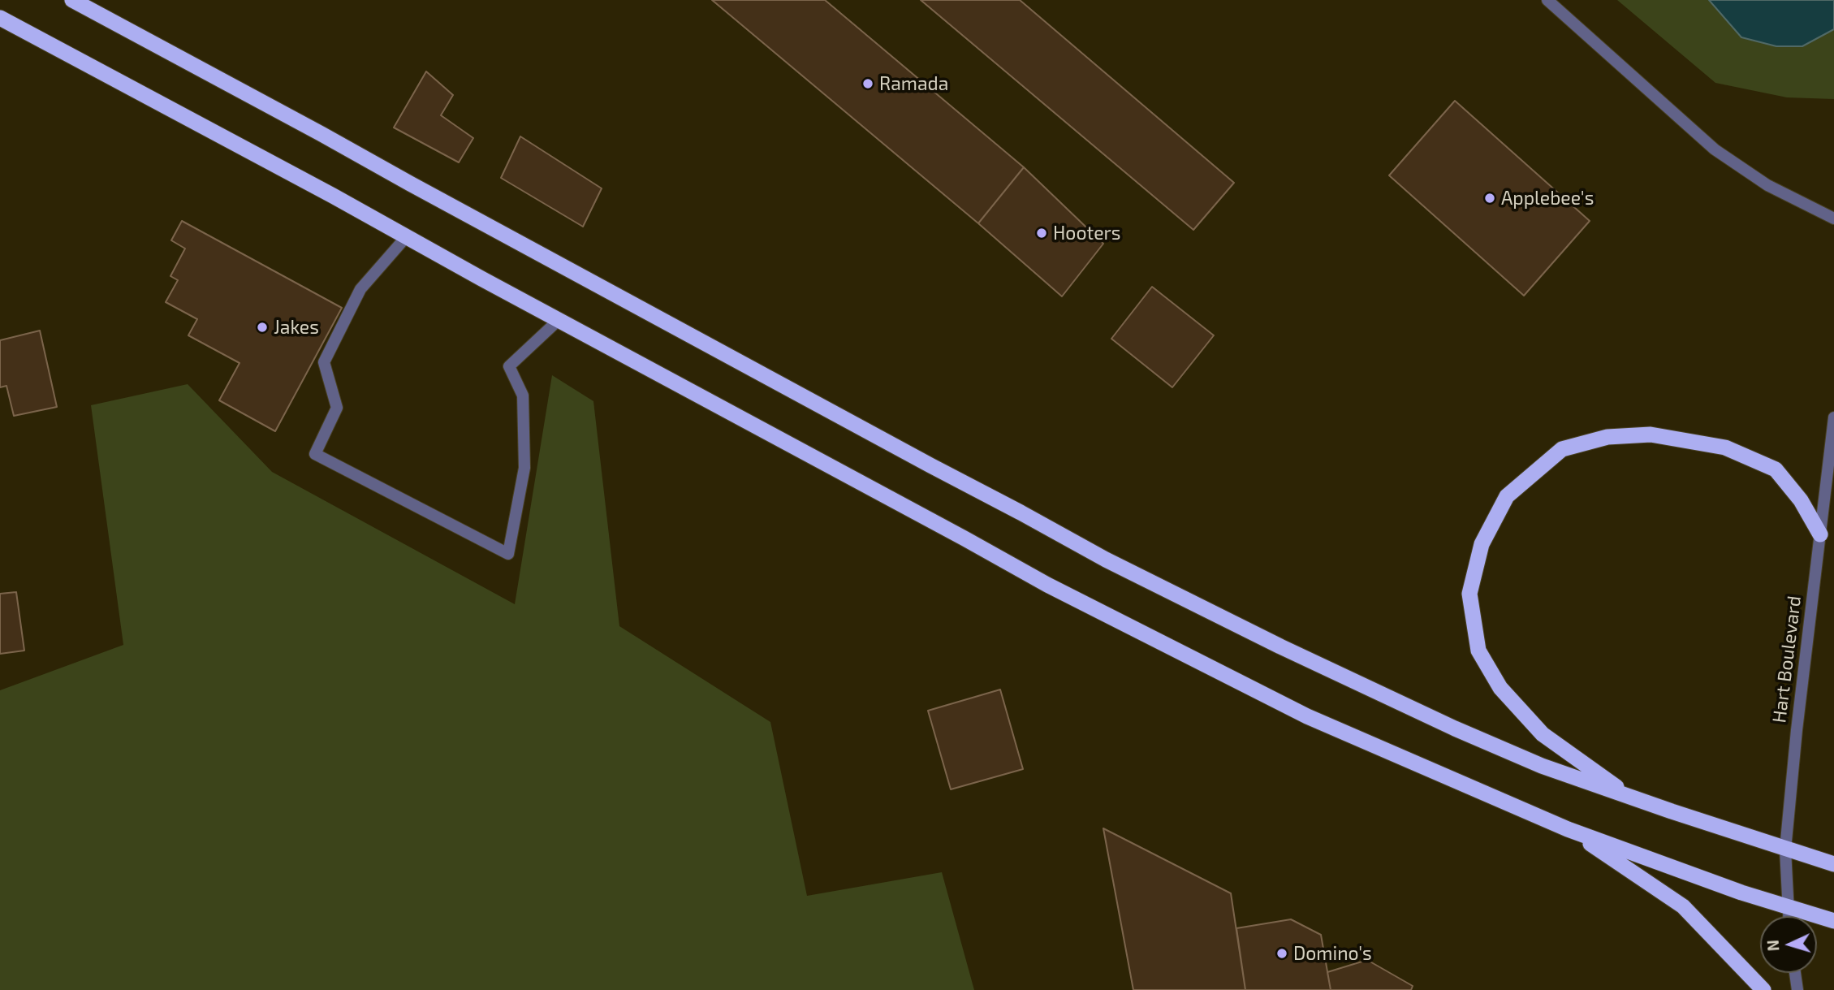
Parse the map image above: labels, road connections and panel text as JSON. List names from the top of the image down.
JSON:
{
  "streets": {
    "street": ["Hart Boulevard"]
  },
  "places": [
    "Ramada",
    "Applebee's",
    "Hooters",
    "Jakes",
    "Domino's"
  ],
  "north": "left"
}
